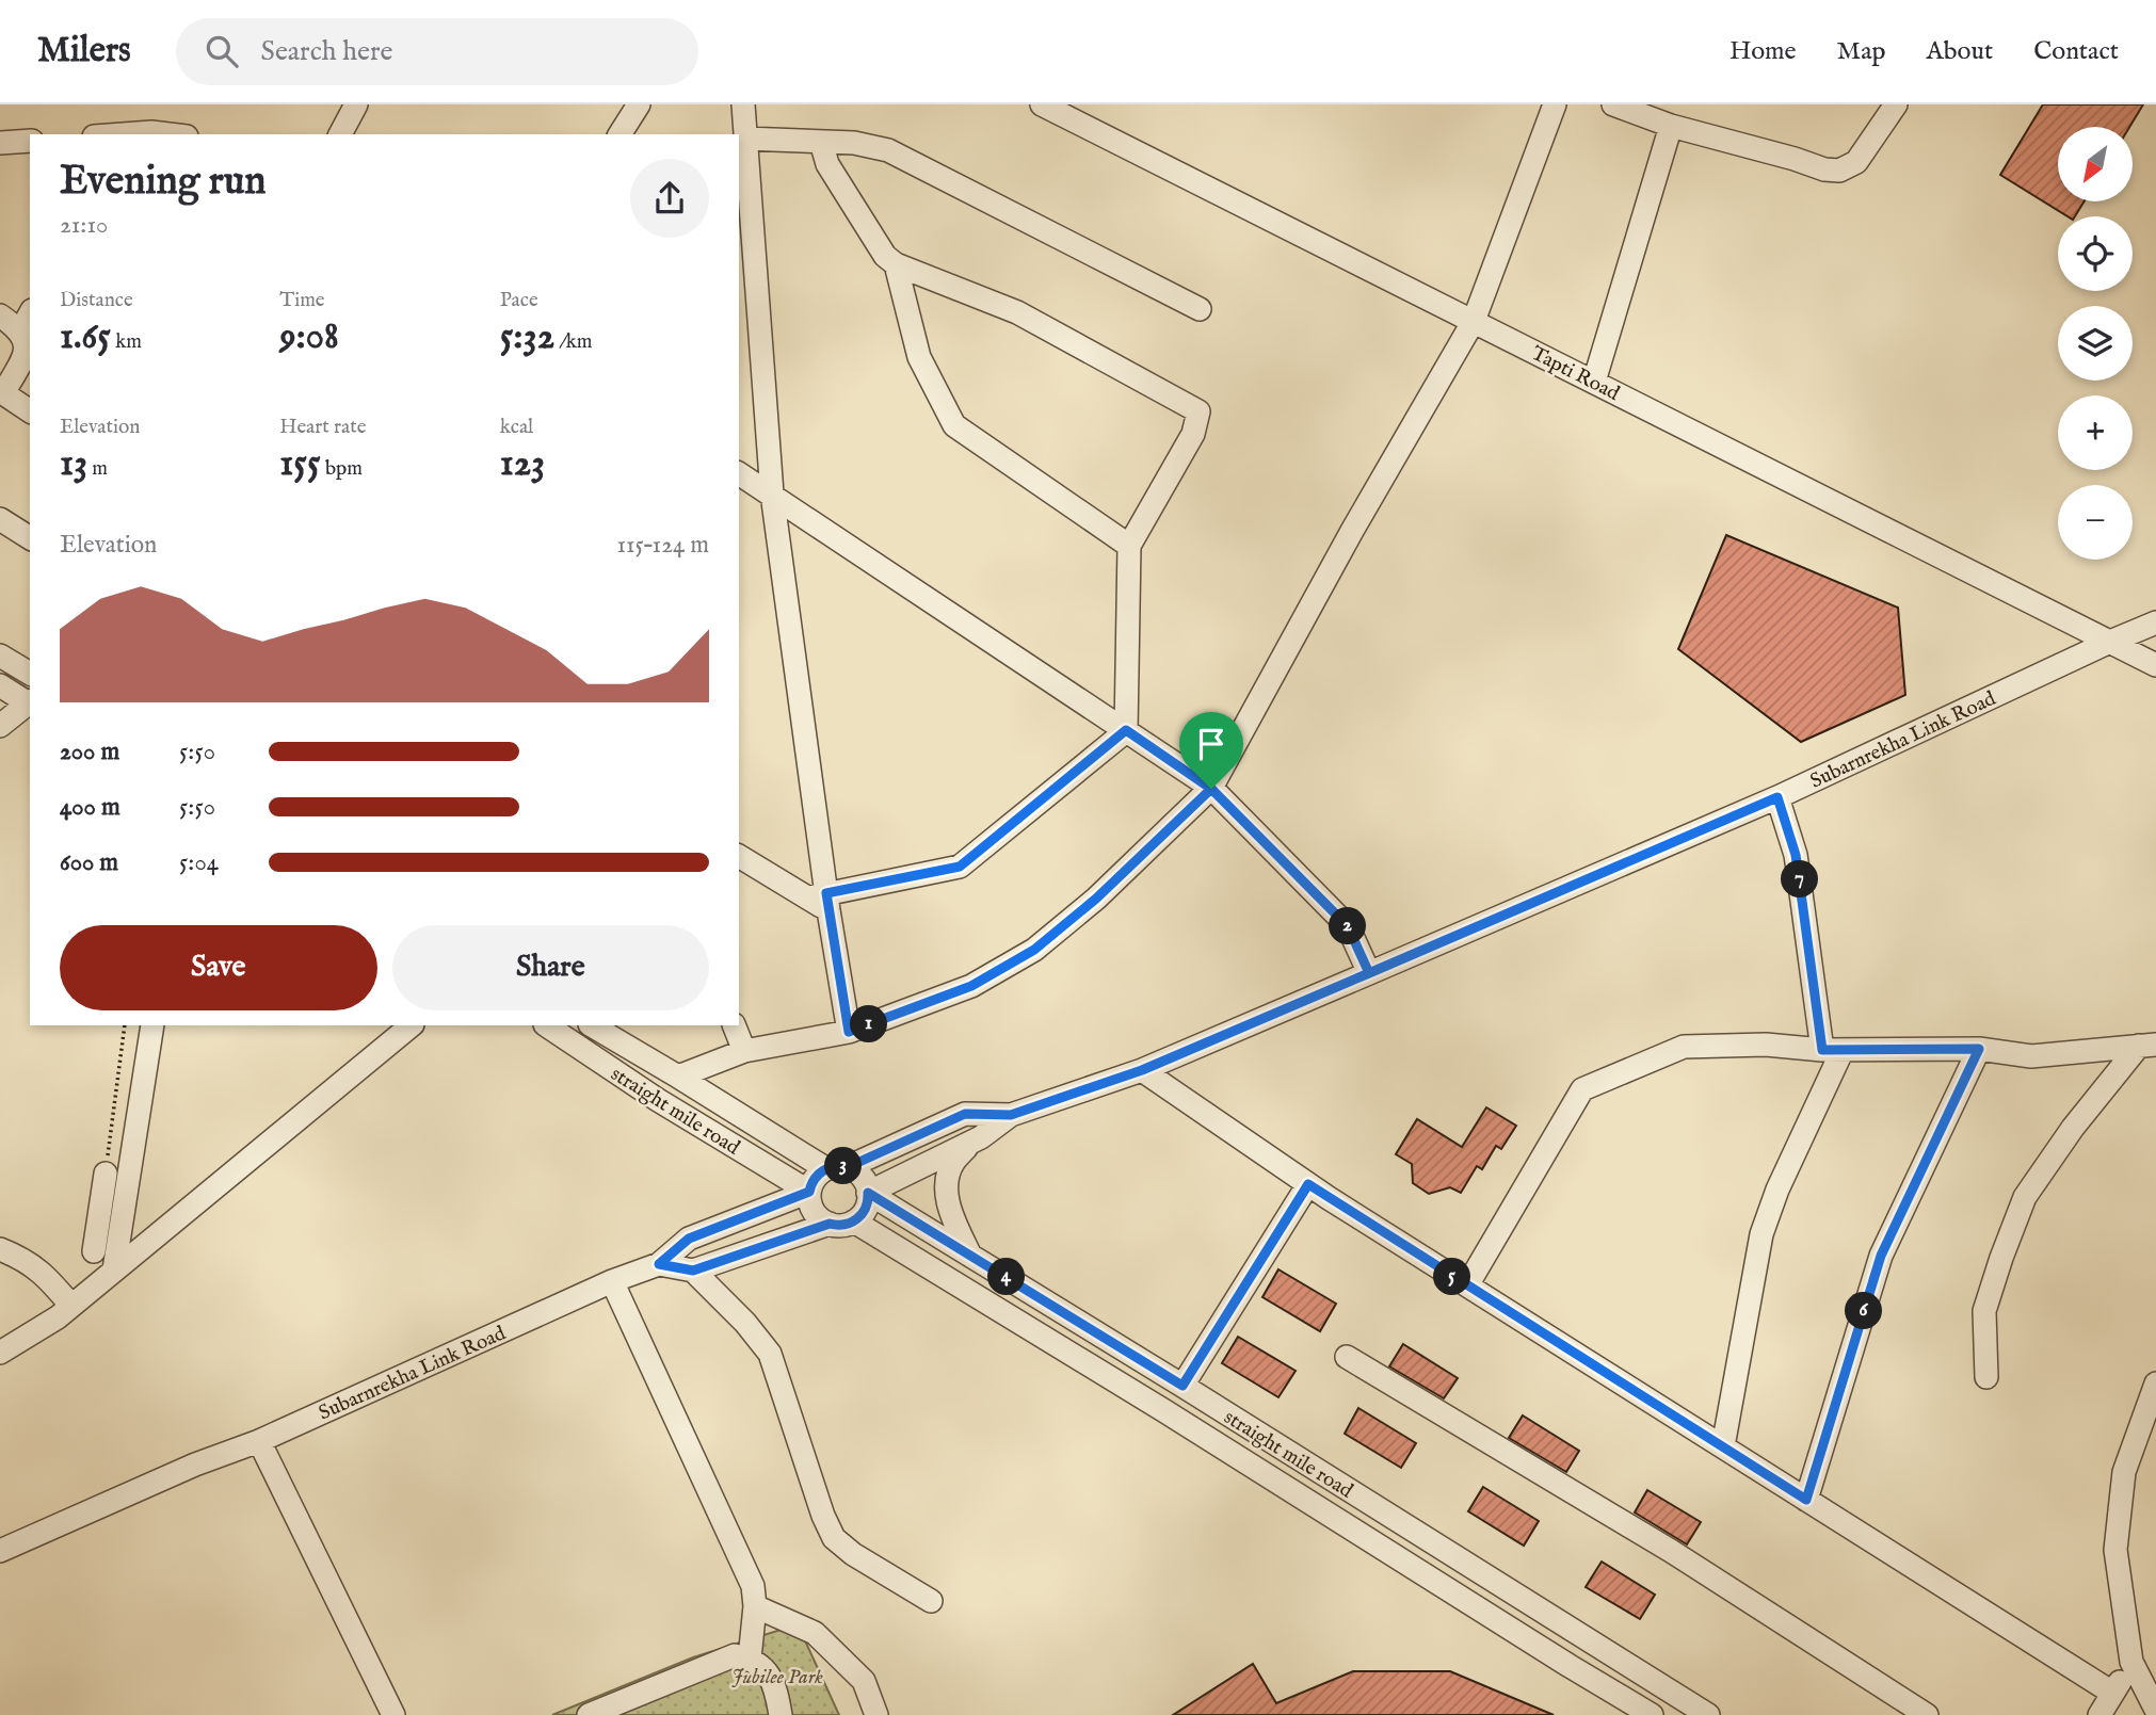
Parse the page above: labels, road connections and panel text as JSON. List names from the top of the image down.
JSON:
{
  "streets": {
    "street": ["Tapti Road", "Subarnrekha Link Road", "straight mile road"]
  },
  "crossings": [
    ["Tapti Road", "Subarnrekha Link Road"],
    ["Subarnrekha Link Road", "straight mile road"]
  ],
  "parks": ["Jubilee Park"],
  "north": "bottom left",
  "page": {
    "header": "Milers",
    "search": "Search here",
    "nav": [
      "Home",
      "Map",
      "About",
      "Contact"
    ],
    "map_buttons": ["+", "−"],
    "heading": ["Evening run", "21:10"],
    "stats": [
      ["Distance", "1.65 km"],
      ["Time", "9:08"],
      ["Pace", "5:32 /km"],
      ["Elevation", "13 m"],
      ["Heart rate", "155 bpm"],
      ["kcal", "123"]
    ],
    "chart": ["Elevation", "115–124 m"],
    "list": [
      {
        "name": "200 m",
        "note": "5:50"
      },
      {
        "name": "400 m",
        "note": "5:50"
      },
      {
        "name": "600 m",
        "note": "5:04"
      }
    ],
    "pins": [
      "7",
      "2",
      "1",
      "3",
      "4",
      "5",
      "6"
    ],
    "buttons": ["Save", "Share"]
  }
}
